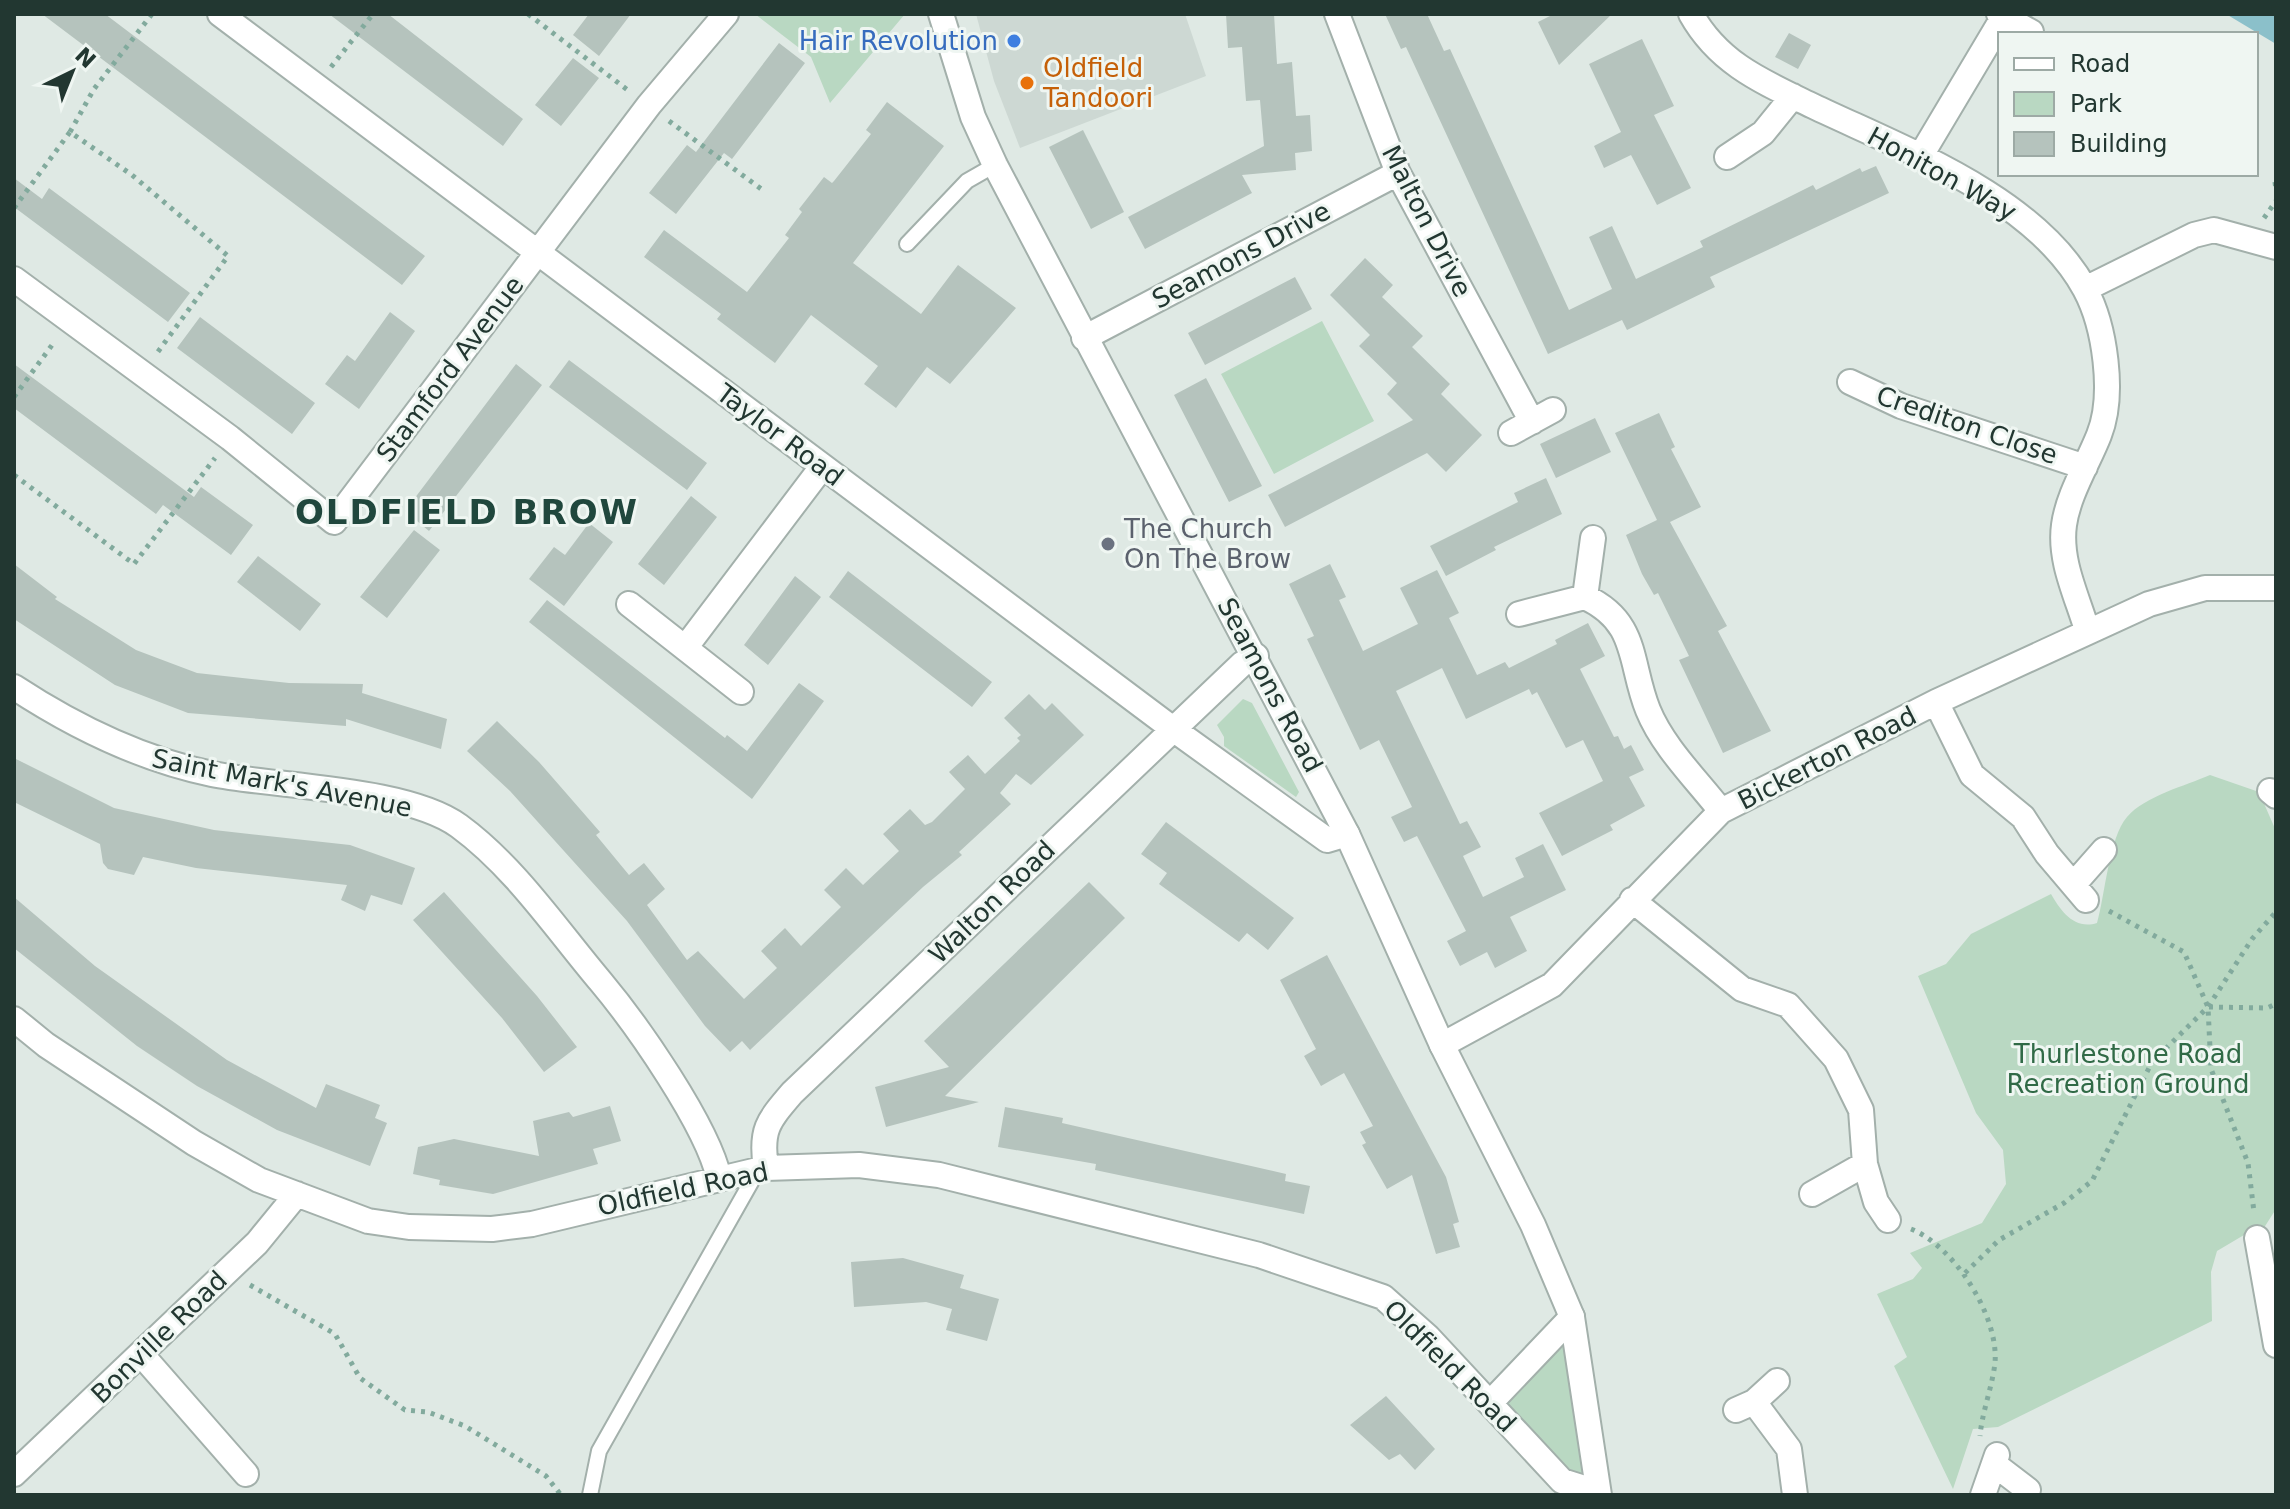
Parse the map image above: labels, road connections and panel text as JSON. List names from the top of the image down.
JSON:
{
  "streets": {
    "street": [
      "Honiton Way",
      "Malton Drive",
      "Seamons Drive",
      "Stamford Avenue",
      "Crediton Close",
      "Taylor Road",
      "Seamons Road",
      "Bickerton Road",
      "Saint Mark's Avenue",
      "Walton Road",
      "Oldfield Road",
      "Bonville Road"
    ]
  },
  "crossings": [
    ["Honiton Way", "Crediton Close"],
    ["Honiton Way", "Bickerton Road"],
    ["Malton Drive", "Seamons Drive"],
    ["Seamons Drive", "Seamons Road"],
    ["Stamford Avenue", "Taylor Road"],
    ["Taylor Road", "Seamons Road"],
    ["Taylor Road", "Walton Road"],
    ["Seamons Road", "Bickerton Road"],
    ["Seamons Road", "Walton Road"],
    ["Seamons Road", "Oldfield Road"],
    ["Saint Mark's Avenue", "Oldfield Road"],
    ["Walton Road", "Oldfield Road"],
    ["Oldfield Road", "Bonville Road"]
  ],
  "districts": ["OLDFIELD BROW"],
  "parks": ["Thurlestone Road Recreation Ground"],
  "places": ["Hair Revolution", "Oldfield Tandoori", "The Church On The Brow"],
  "legend": ["Road", "Park", "Building"],
  "north": "top right"
}
